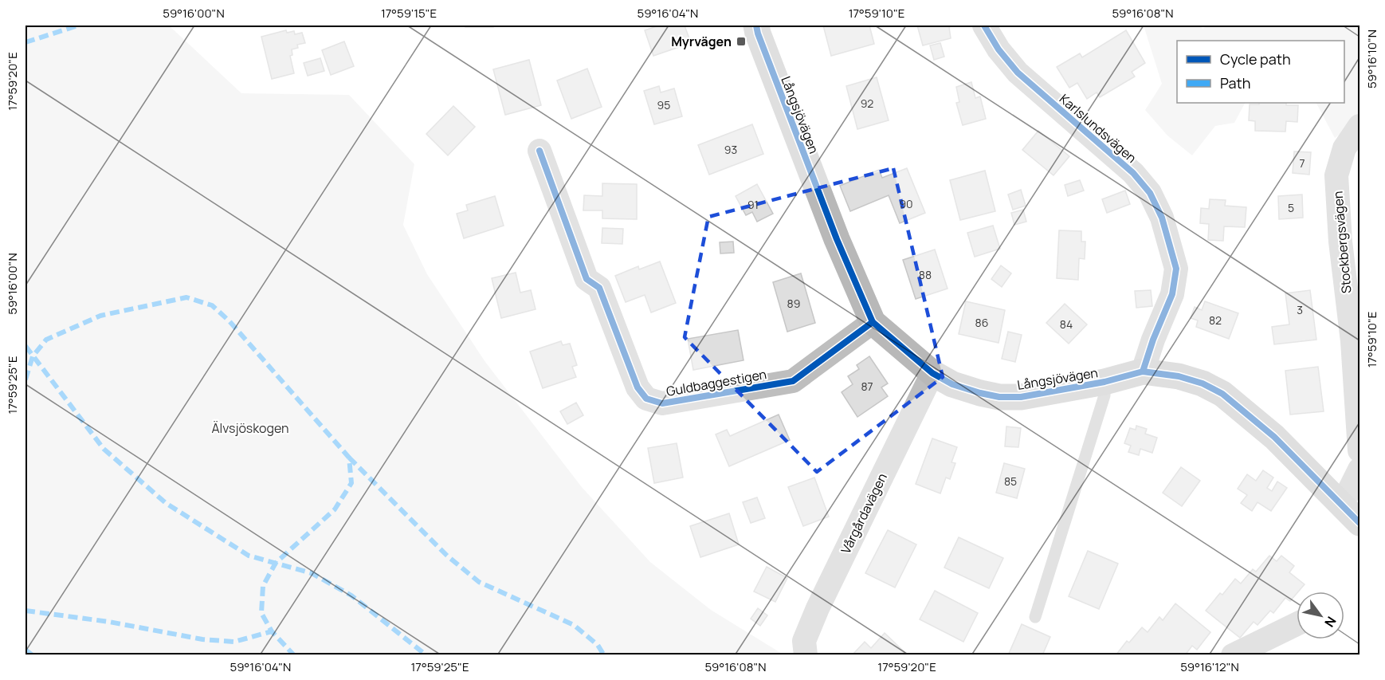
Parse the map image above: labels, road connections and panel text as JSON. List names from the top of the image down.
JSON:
{
  "streets": {
    "street": [
      "Långsjövägen",
      "Karlslundsvägen",
      "Stockbergsvägen",
      "Guldbaggestigen",
      "Vårgårdavägen"
    ]
  },
  "crossings": [
    ["Långsjövägen", "Karlslundsvägen"],
    ["Långsjövägen", "Guldbaggestigen"],
    ["Långsjövägen", "Vårgårdavägen"]
  ],
  "parks": ["Älvsjöskogen"],
  "places": {
    "transit": ["Myrvägen"]
  },
  "house_numbers": [
    "92",
    "95",
    "93",
    "7",
    "90",
    "91",
    "5",
    "88",
    "89",
    "3",
    "82",
    "86",
    "84",
    "87",
    "85"
  ],
  "legend": ["Cycle path", "Path"],
  "north": "bottom right",
  "coordinates": [
    "59°16'00\"N",
    "17°59'15\"E",
    "59°16'04\"N",
    "17°59'10\"E",
    "59°16'08\"N",
    "59°16'10\"N",
    "17°59'20\"E",
    "17°59'25\"E",
    "59°16'12\"N"
  ]
}
